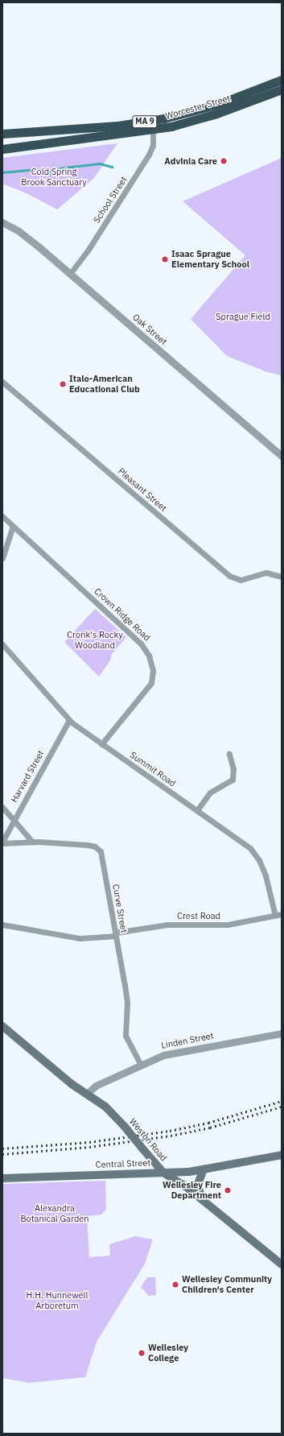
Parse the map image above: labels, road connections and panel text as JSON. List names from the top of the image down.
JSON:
{
  "streets": {
    "highway": ["Worcester Street", "MA 9"],
    "main road": ["Weston Road", "Central Street"],
    "street": [
      "School Street",
      "Oak Street",
      "Pleasant Street",
      "Crown Ridge Road",
      "Summit Road",
      "Harvard Street",
      "Curve Street",
      "Crest Road",
      "Linden Street"
    ]
  },
  "crossings": [
    ["Worcester Street", "School Street"],
    ["School Street", "Oak Street"],
    ["Crown Ridge Road", "Summit Road"],
    ["Summit Road", "Harvard Street"],
    ["Summit Road", "Crest Road"],
    ["Harvard Street", "Curve Street"],
    ["Curve Street", "Crest Road"],
    ["Curve Street", "Linden Street"],
    ["Linden Street", "Weston Road"],
    ["Weston Road", "Central Street"]
  ],
  "parks": [
    "Cold Spring Brook Sanctuary",
    "Sprague Field",
    "Cronk's Rocky Woodland",
    "Alexandra Botanical Garden",
    "H.H. Hunnewell Arboretum"
  ],
  "places": [
    "Advinia Care",
    "Isaac Sprague Elementary School",
    "Italo-American Educational Club",
    "Wellesley Fire Department",
    "Wellesley Community Children's Center",
    "Wellesley College"
  ]
}
